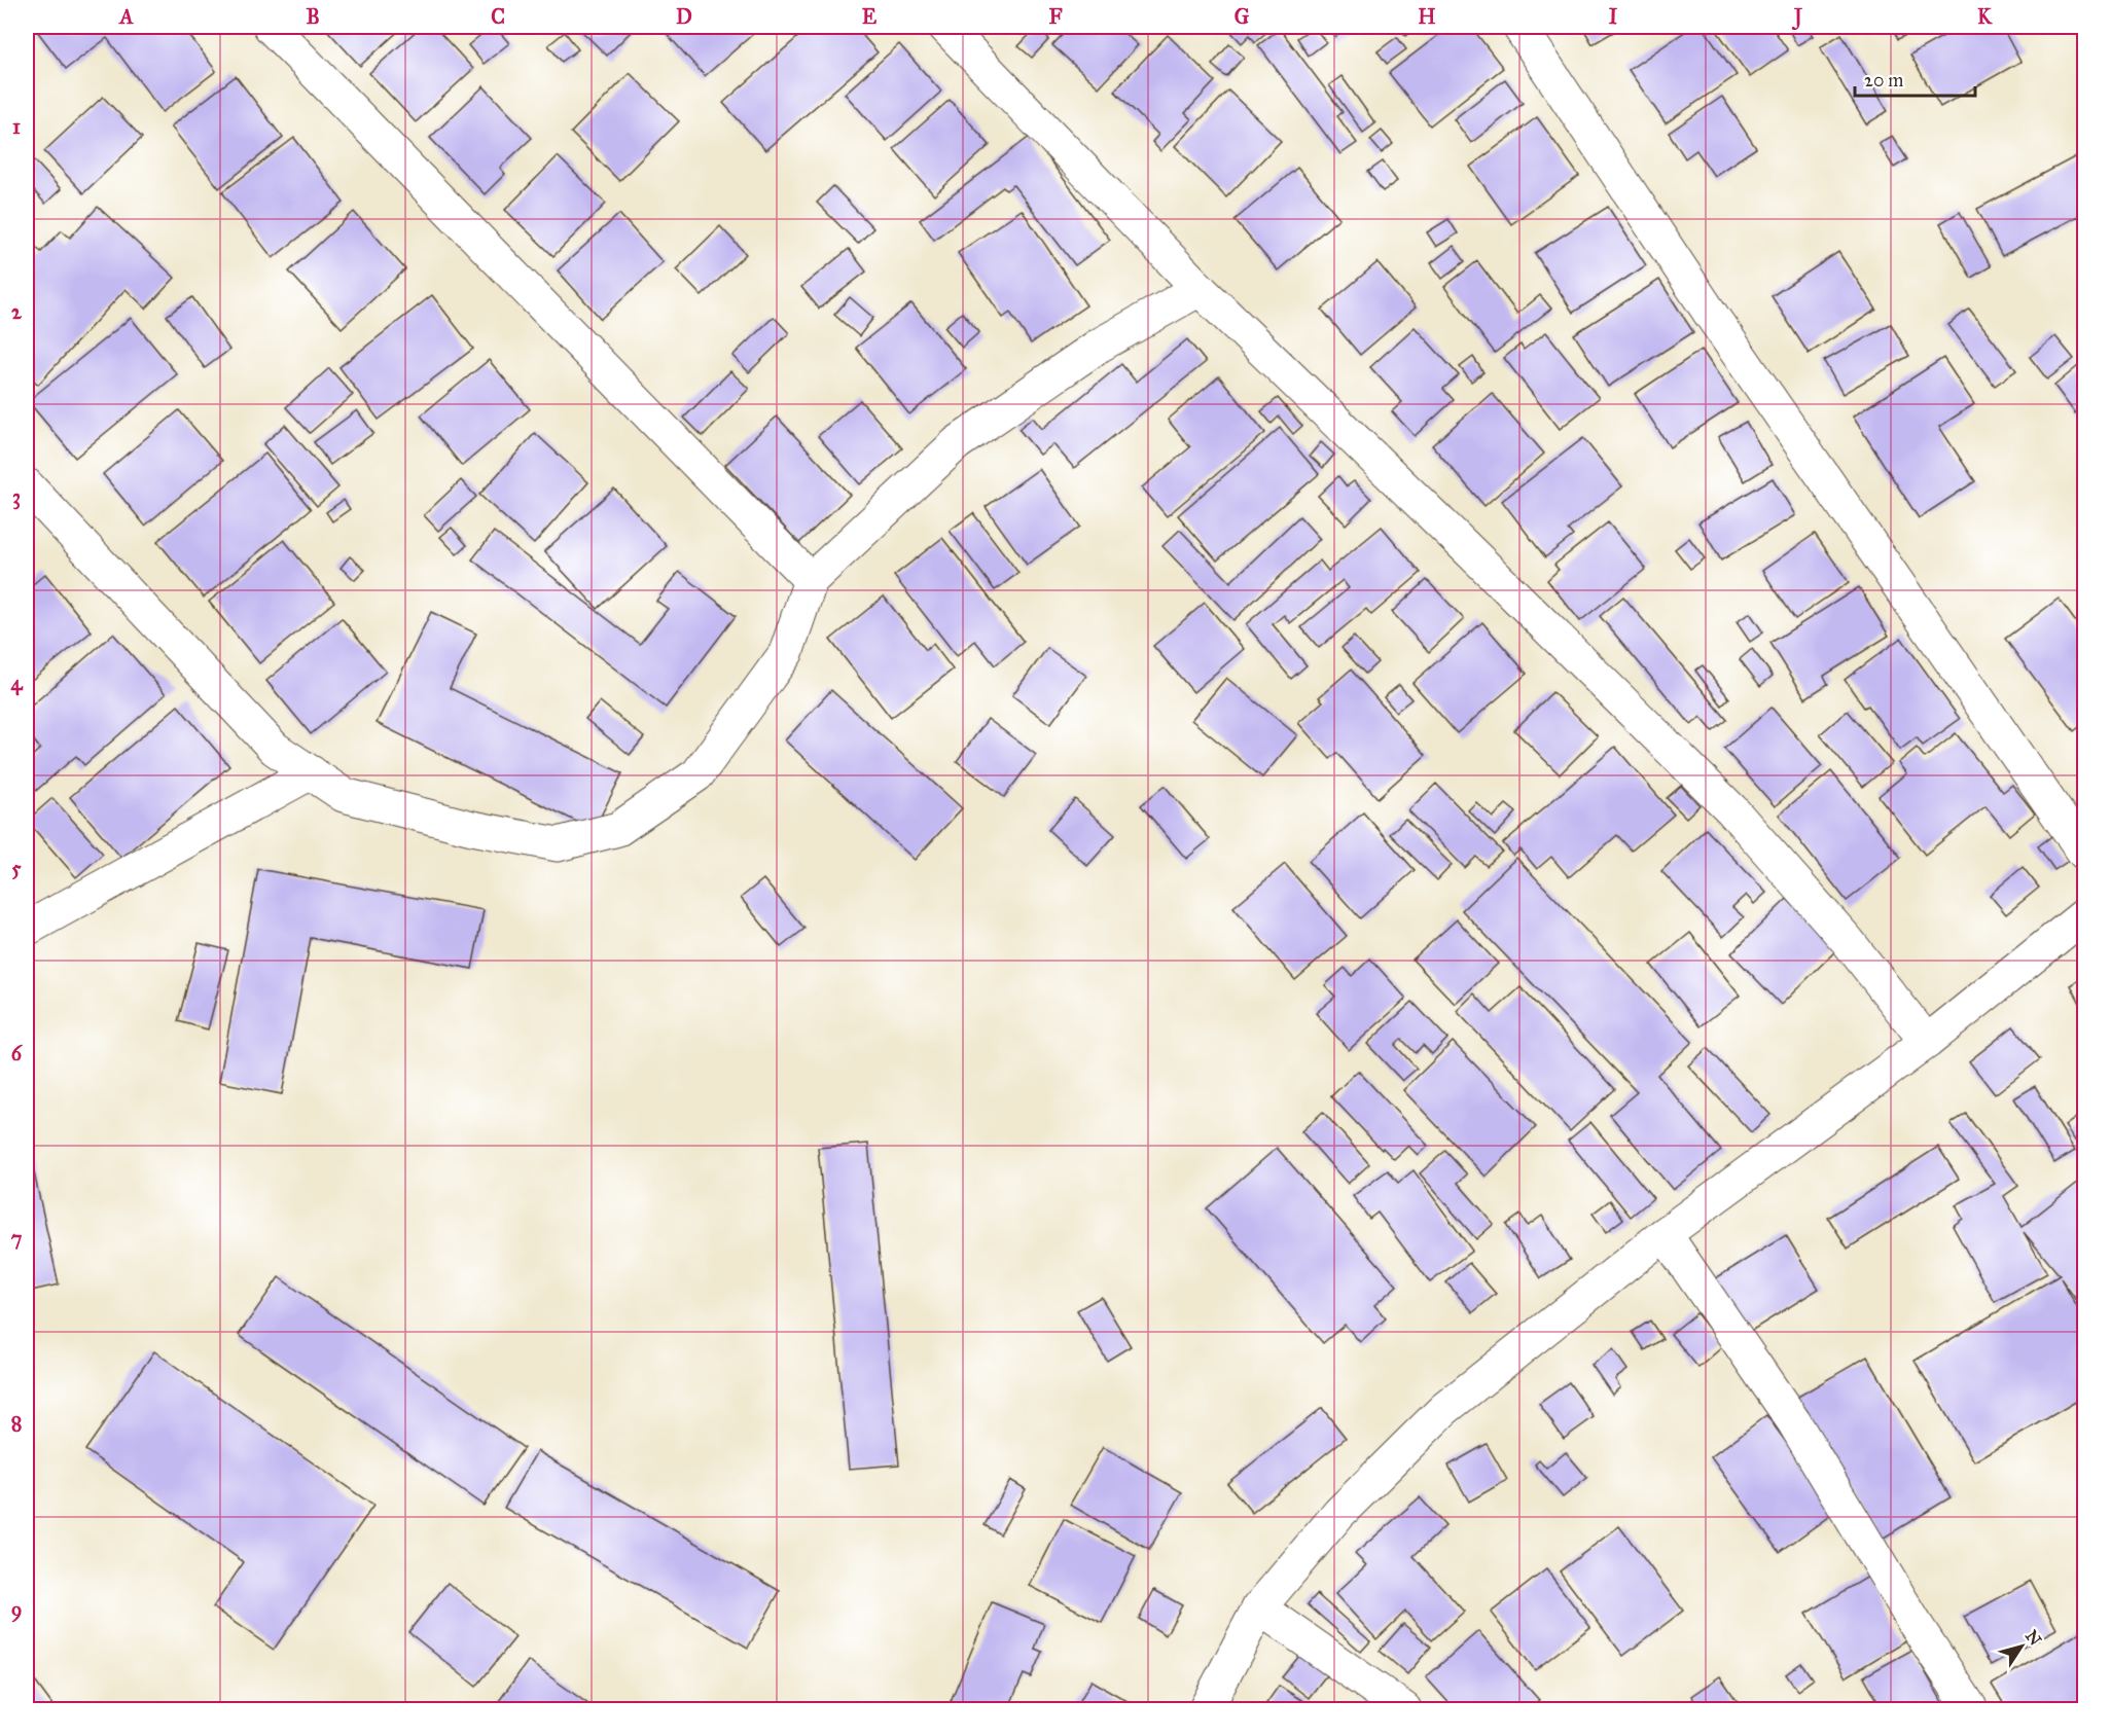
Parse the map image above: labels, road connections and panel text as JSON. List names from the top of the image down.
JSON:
{
  "scale_bar": "20 m",
  "north": "top right",
  "grid": {
    "columns": [
      "A",
      "B",
      "C",
      "D",
      "E",
      "F",
      "G",
      "H",
      "I",
      "J",
      "K"
    ],
    "rows": [
      "1",
      "2",
      "3",
      "4",
      "5",
      "6",
      "7",
      "8",
      "9"
    ]
  }
}
